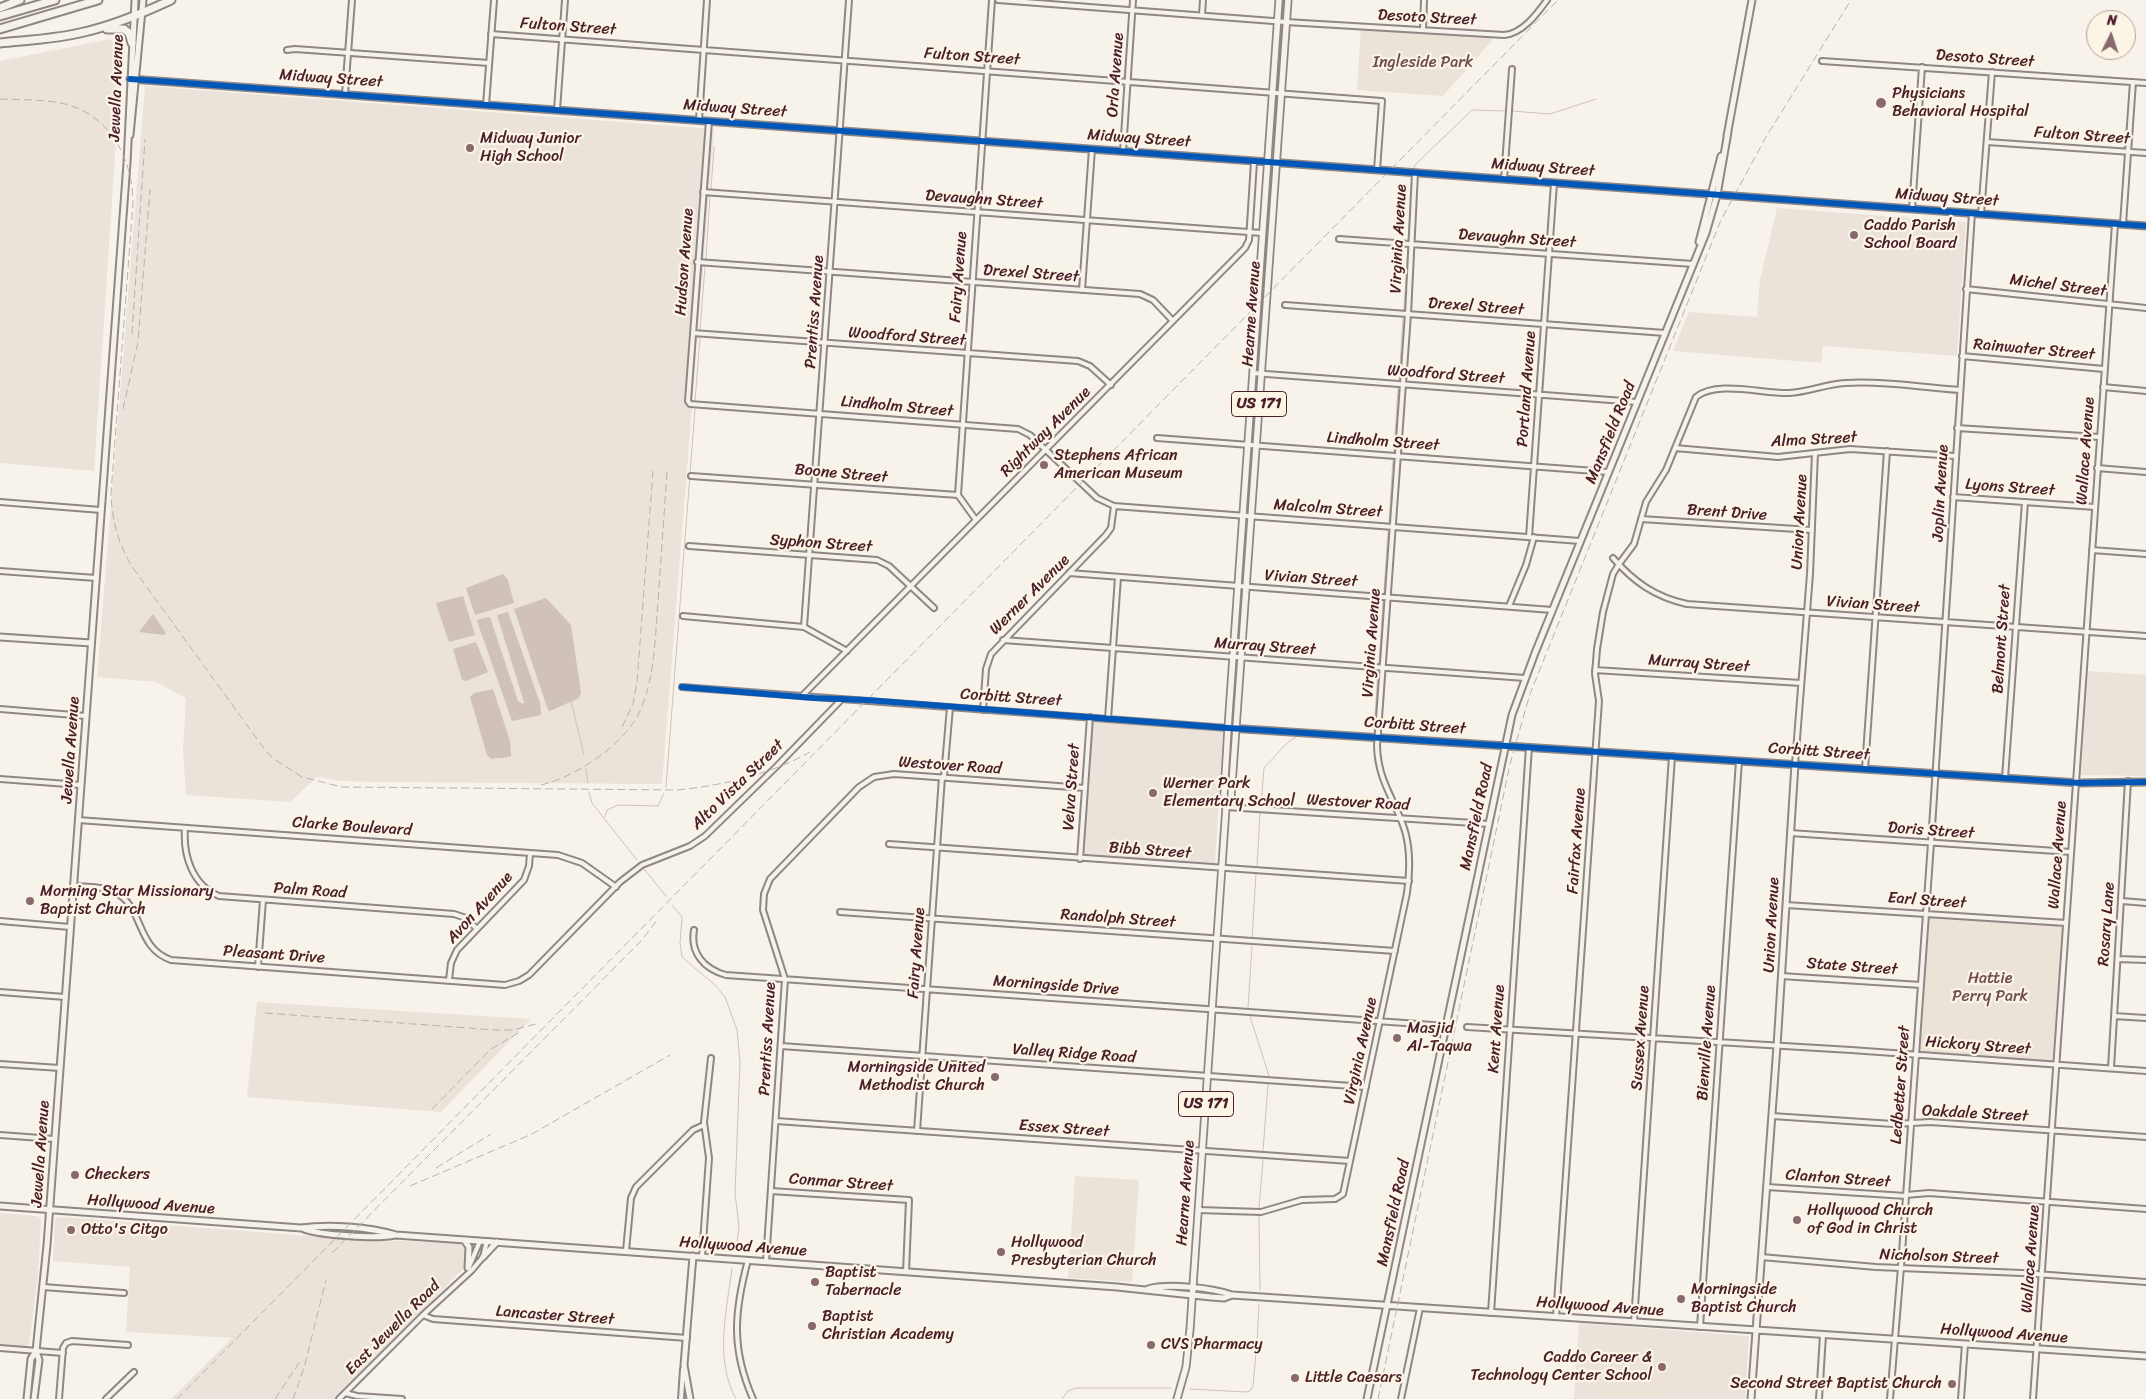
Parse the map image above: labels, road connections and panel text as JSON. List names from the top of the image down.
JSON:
{
  "streets": {
    "main road": [
      "Midway Street",
      "Jewella Avenue",
      "Hearne Avenue",
      "US 171",
      "Mansfield Road",
      "Union Avenue",
      "Corbitt Street",
      "Hollywood Avenue"
    ],
    "street": [
      "Desoto Street",
      "Fulton Street",
      "Orla Avenue",
      "Devaughn Street",
      "Virginia Avenue",
      "Hudson Avenue",
      "Drexel Street",
      "Fairy Avenue",
      "Michel Street",
      "Prentiss Avenue",
      "Woodford Street",
      "Rainwater Street",
      "Portland Avenue",
      "Lindholm Street",
      "Rightway Avenue",
      "Alma Street",
      "Wallace Avenue",
      "Boone Street",
      "Lyons Street",
      "Joplin Avenue",
      "Malcolm Street",
      "Brent Drive",
      "Syphon Street",
      "Vivian Street",
      "Werner Avenue",
      "Belmont Street",
      "Murray Street",
      "Westover Road",
      "Alto Vista Street",
      "Velva Street",
      "Clarke Boulevard",
      "Doris Street",
      "Fairfax Avenue",
      "Bibb Street",
      "Palm Road",
      "Earl Street",
      "Avon Avenue",
      "Randolph Street",
      "Rosary Lane",
      "Pleasant Drive",
      "State Street",
      "Morningside Drive",
      "Kent Avenue",
      "Sussex Avenue",
      "Bienville Avenue",
      "Hickory Street",
      "Valley Ridge Road",
      "Ledbetter Street",
      "Oakdale Street",
      "Essex Street",
      "Clanton Street",
      "Conmar Street",
      "Nicholson Street",
      "Lancaster Street",
      "East Jewella Road"
    ]
  },
  "crossings": [
    ["Desoto Street", "Orla Avenue"],
    ["Desoto Street", "Hearne Avenue"],
    ["Fulton Street", "Orla Avenue"],
    ["Fulton Street", "Midway Street"],
    ["Fulton Street", "Fairy Avenue"],
    ["Fulton Street", "Prentiss Avenue"],
    ["Fulton Street", "Hearne Avenue"],
    ["Orla Avenue", "Midway Street"],
    ["Midway Street", "Jewella Avenue"],
    ["Midway Street", "Virginia Avenue"],
    ["Midway Street", "Hudson Avenue"],
    ["Midway Street", "Fairy Avenue"],
    ["Midway Street", "Prentiss Avenue"],
    ["Midway Street", "Hearne Avenue"],
    ["Midway Street", "Portland Avenue"],
    ["Midway Street", "Rightway Avenue"],
    ["Midway Street", "Mansfield Road"],
    ["Midway Street", "Wallace Avenue"],
    ["Midway Street", "Joplin Avenue"],
    ["Jewella Avenue", "Clarke Boulevard"],
    ["Jewella Avenue", "Pleasant Drive"],
    ["Jewella Avenue", "Hollywood Avenue"],
    ["Devaughn Street", "Virginia Avenue"],
    ["Devaughn Street", "Hudson Avenue"],
    ["Devaughn Street", "Fairy Avenue"],
    ["Devaughn Street", "Prentiss Avenue"],
    ["Devaughn Street", "Hearne Avenue"],
    ["Devaughn Street", "Portland Avenue"],
    ["Devaughn Street", "Rightway Avenue"],
    ["Devaughn Street", "Mansfield Road"],
    ["Virginia Avenue", "Drexel Street"],
    ["Virginia Avenue", "Hearne Avenue"],
    ["Virginia Avenue", "Woodford Street"],
    ["Virginia Avenue", "Lindholm Street"],
    ["Virginia Avenue", "Malcolm Street"],
    ["Virginia Avenue", "Vivian Street"],
    ["Virginia Avenue", "Murray Street"],
    ["Virginia Avenue", "Corbitt Street"],
    ["Virginia Avenue", "Westover Road"],
    ["Virginia Avenue", "Bibb Street"],
    ["Virginia Avenue", "Randolph Street"],
    ["Virginia Avenue", "Morningside Drive"],
    ["Virginia Avenue", "Valley Ridge Road"],
    ["Virginia Avenue", "Essex Street"],
    ["Hudson Avenue", "Drexel Street"],
    ["Hudson Avenue", "Woodford Street"],
    ["Hudson Avenue", "Lindholm Street"],
    ["Drexel Street", "Fairy Avenue"],
    ["Drexel Street", "Prentiss Avenue"],
    ["Drexel Street", "Portland Avenue"],
    ["Drexel Street", "Rightway Avenue"],
    ["Drexel Street", "Mansfield Road"],
    ["Fairy Avenue", "Woodford Street"],
    ["Fairy Avenue", "Lindholm Street"],
    ["Fairy Avenue", "Boone Street"],
    ["Fairy Avenue", "Corbitt Street"],
    ["Fairy Avenue", "Westover Road"],
    ["Fairy Avenue", "Bibb Street"],
    ["Fairy Avenue", "Randolph Street"],
    ["Fairy Avenue", "Morningside Drive"],
    ["Fairy Avenue", "Valley Ridge Road"],
    ["Fairy Avenue", "Essex Street"],
    ["Michel Street", "Wallace Avenue"],
    ["Michel Street", "Joplin Avenue"],
    ["Prentiss Avenue", "Woodford Street"],
    ["Prentiss Avenue", "Lindholm Street"],
    ["Prentiss Avenue", "Boone Street"],
    ["Prentiss Avenue", "Syphon Street"],
    ["Prentiss Avenue", "Westover Road"],
    ["Prentiss Avenue", "Morningside Drive"],
    ["Prentiss Avenue", "Valley Ridge Road"],
    ["Prentiss Avenue", "Essex Street"],
    ["Prentiss Avenue", "Conmar Street"],
    ["Prentiss Avenue", "Hollywood Avenue"],
    ["Hearne Avenue", "Woodford Street"],
    ["Hearne Avenue", "Lindholm Street"],
    ["Hearne Avenue", "Malcolm Street"],
    ["Hearne Avenue", "Vivian Street"],
    ["Hearne Avenue", "Murray Street"],
    ["Hearne Avenue", "Corbitt Street"],
    ["Hearne Avenue", "Westover Road"],
    ["Hearne Avenue", "Bibb Street"],
    ["Hearne Avenue", "Randolph Street"],
    ["Hearne Avenue", "Morningside Drive"],
    ["Hearne Avenue", "Valley Ridge Road"],
    ["Hearne Avenue", "Essex Street"],
    ["Hearne Avenue", "Hollywood Avenue"],
    ["Woodford Street", "Portland Avenue"],
    ["Woodford Street", "Rightway Avenue"],
    ["Woodford Street", "Mansfield Road"],
    ["Rainwater Street", "Wallace Avenue"],
    ["Rainwater Street", "Joplin Avenue"],
    ["Portland Avenue", "Lindholm Street"],
    ["Portland Avenue", "Malcolm Street"],
    ["Portland Avenue", "Vivian Street"],
    ["Lindholm Street", "Rightway Avenue"],
    ["Lindholm Street", "Mansfield Road"],
    ["Lindholm Street", "Malcolm Street"],
    ["Rightway Avenue", "Syphon Street"],
    ["Rightway Avenue", "Corbitt Street"],
    ["Mansfield Road", "Malcolm Street"],
    ["Mansfield Road", "Vivian Street"],
    ["Mansfield Road", "Murray Street"],
    ["Mansfield Road", "Corbitt Street"],
    ["Mansfield Road", "Westover Road"],
    ["Mansfield Road", "Morningside Drive"],
    ["Mansfield Road", "Hollywood Avenue"],
    ["Alma Street", "Joplin Avenue"],
    ["Alma Street", "Union Avenue"],
    ["Alma Street", "Fairfax Avenue"],
    ["Wallace Avenue", "Lyons Street"],
    ["Wallace Avenue", "Vivian Street"],
    ["Wallace Avenue", "Corbitt Street"],
    ["Wallace Avenue", "Doris Street"],
    ["Wallace Avenue", "Earl Street"],
    ["Wallace Avenue", "Hickory Street"],
    ["Wallace Avenue", "Oakdale Street"],
    ["Wallace Avenue", "Clanton Street"],
    ["Wallace Avenue", "Hollywood Avenue"],
    ["Wallace Avenue", "Nicholson Street"],
    ["Lyons Street", "Joplin Avenue"],
    ["Lyons Street", "Belmont Street"],
    ["Joplin Avenue", "Vivian Street"],
    ["Joplin Avenue", "Corbitt Street"],
    ["Joplin Avenue", "Fairfax Avenue"],
    ["Joplin Avenue", "Ledbetter Street"],
    ["Malcolm Street", "Werner Avenue"],
    ["Brent Drive", "Union Avenue"],
    ["Brent Drive", "Fairfax Avenue"],
    ["Union Avenue", "Vivian Street"],
    ["Union Avenue", "Murray Street"],
    ["Union Avenue", "Corbitt Street"],
    ["Union Avenue", "Doris Street"],
    ["Union Avenue", "Earl Street"],
    ["Union Avenue", "State Street"],
    ["Union Avenue", "Hickory Street"],
    ["Union Avenue", "Oakdale Street"],
    ["Union Avenue", "Clanton Street"],
    ["Union Avenue", "Hollywood Avenue"],
    ["Union Avenue", "Nicholson Street"],
    ["Vivian Street", "Werner Avenue"],
    ["Vivian Street", "Belmont Street"],
    ["Vivian Street", "Fairfax Avenue"],
    ["Werner Avenue", "Murray Street"],
    ["Werner Avenue", "Corbitt Street"],
    ["Belmont Street", "Corbitt Street"],
    ["Murray Street", "Fairfax Avenue"],
    ["Corbitt Street", "Alto Vista Street"],
    ["Corbitt Street", "Velva Street"],
    ["Corbitt Street", "Fairfax Avenue"],
    ["Corbitt Street", "Rosary Lane"],
    ["Corbitt Street", "Kent Avenue"],
    ["Corbitt Street", "Sussex Avenue"],
    ["Corbitt Street", "Bienville Avenue"],
    ["Corbitt Street", "Ledbetter Street"],
    ["Westover Road", "Velva Street"],
    ["Alto Vista Street", "Clarke Boulevard"],
    ["Alto Vista Street", "Pleasant Drive"],
    ["Velva Street", "Bibb Street"],
    ["Clarke Boulevard", "Palm Road"],
    ["Clarke Boulevard", "Avon Avenue"],
    ["Doris Street", "Ledbetter Street"],
    ["Fairfax Avenue", "Hollywood Avenue"],
    ["Palm Road", "Avon Avenue"],
    ["Earl Street", "Ledbetter Street"],
    ["Avon Avenue", "Pleasant Drive"],
    ["Rosary Lane", "Hickory Street"],
    ["State Street", "Ledbetter Street"],
    ["Kent Avenue", "Hollywood Avenue"],
    ["Sussex Avenue", "Hollywood Avenue"],
    ["Bienville Avenue", "Hollywood Avenue"],
    ["Hickory Street", "Ledbetter Street"],
    ["Ledbetter Street", "Oakdale Street"],
    ["Ledbetter Street", "Clanton Street"],
    ["Ledbetter Street", "Hollywood Avenue"],
    ["Ledbetter Street", "Nicholson Street"],
    ["Conmar Street", "Hollywood Avenue"],
    ["Hollywood Avenue", "East Jewella Road"],
    ["Lancaster Street", "East Jewella Road"]
  ],
  "parks": ["Ingleside Park", "Hattie Perry Park"],
  "places": [
    "Physicians Behavioral Hospital",
    "Midway Junior High School",
    "Caddo Parish School Board",
    "Stephens African American Museum",
    "Werner Park Elementary School",
    "Morning Star Missionary Baptist Church",
    "Masjid Al-Taqwa",
    "Morningside United Methodist Church",
    "Checkers",
    "Hollywood Church of God in Christ",
    "Otto's Citgo",
    "Hollywood Presbyterian Church",
    "Baptist Tabernacle",
    "Morningside Baptist Church",
    "Baptist Christian Academy",
    "CVS Pharmacy",
    "Caddo Career & Technology Center School",
    "Little Caesars",
    "Second Street Baptist Church"
  ],
  "north": "top"
}
